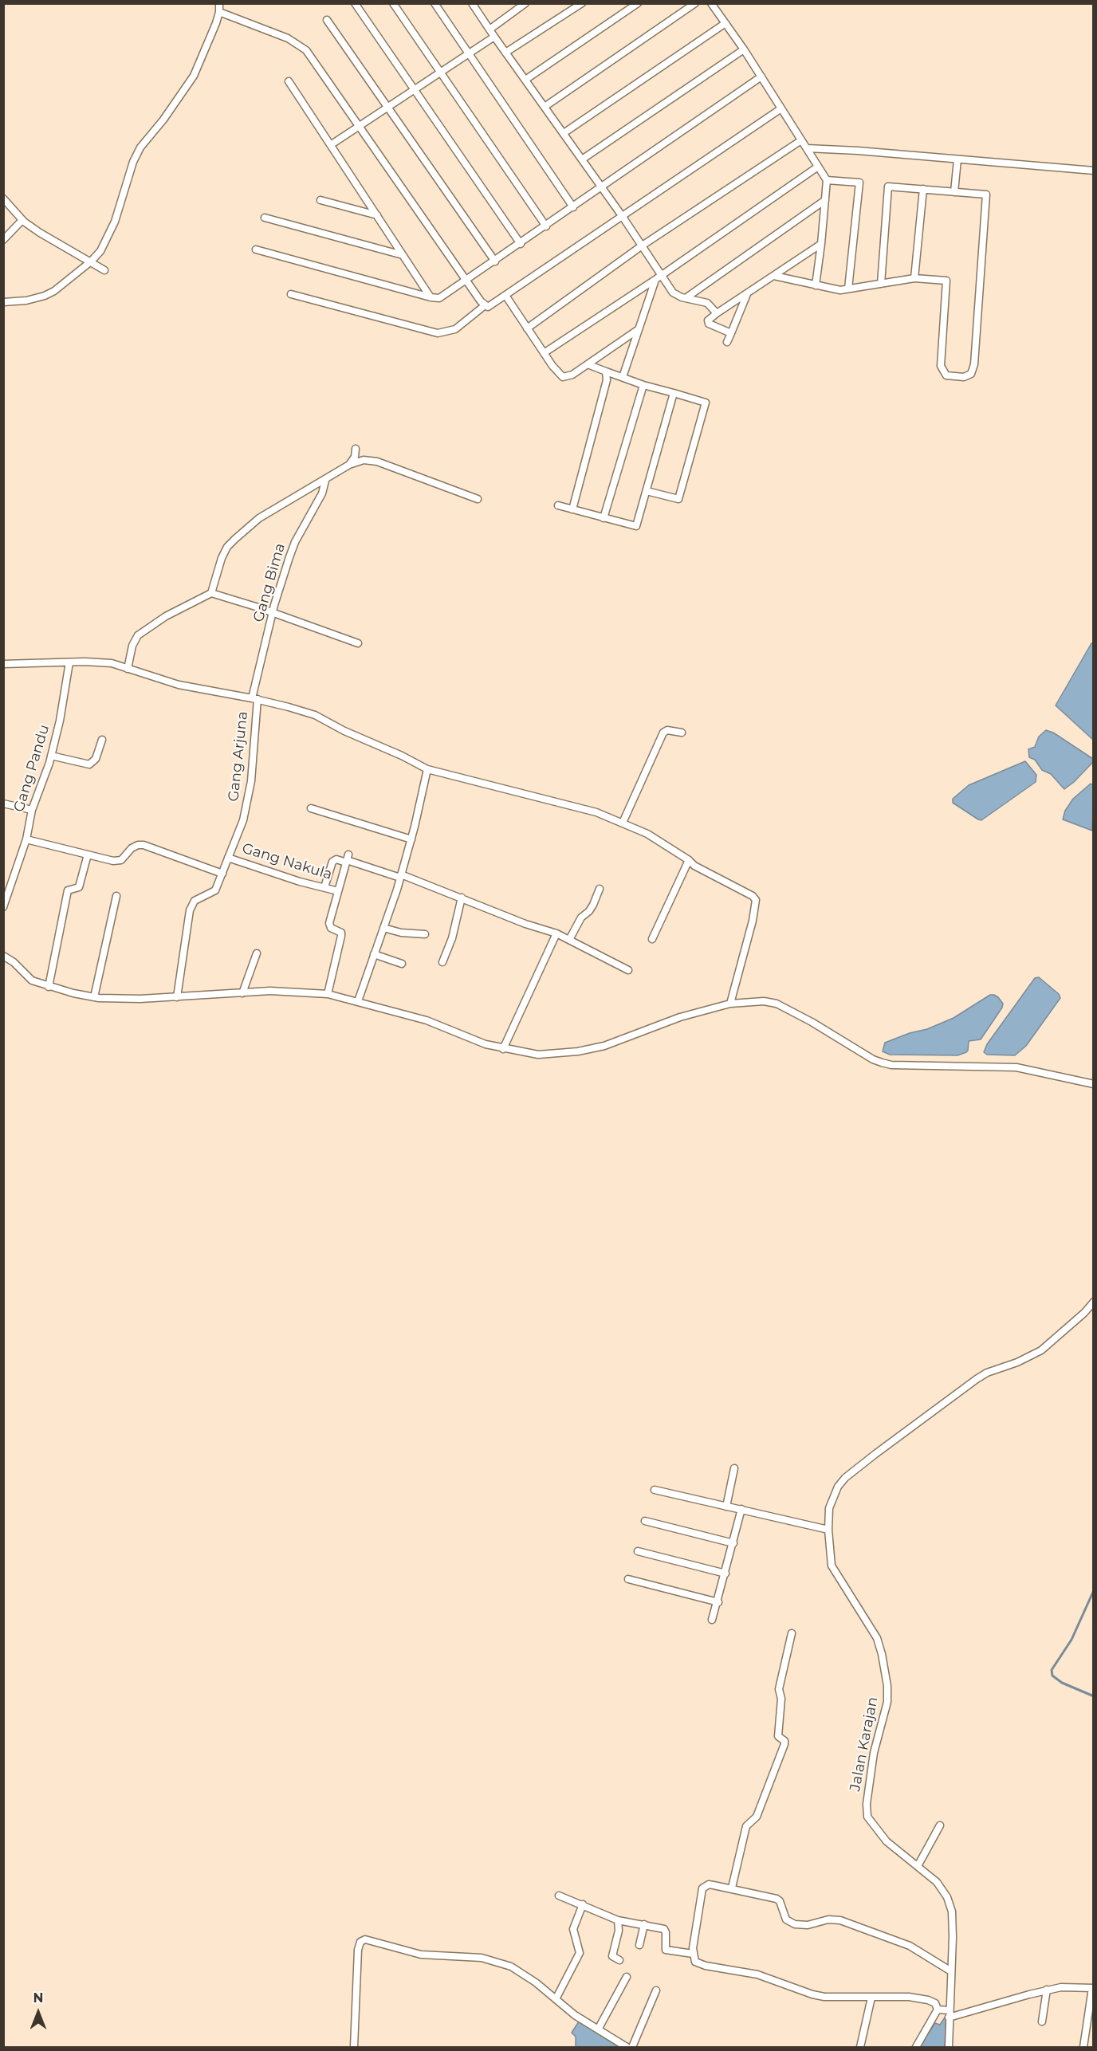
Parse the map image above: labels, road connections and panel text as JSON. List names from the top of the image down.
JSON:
{
  "streets": {
    "street": [
      "Gang Bima",
      "Gang Arjuna",
      "Gang Pandu",
      "Gang Nakula",
      "Jalan Karajan"
    ]
  },
  "crossings": [
    ["Gang Bima", "Gang Arjuna"],
    ["Gang Arjuna", "Gang Nakula"]
  ],
  "north": "top"
}
